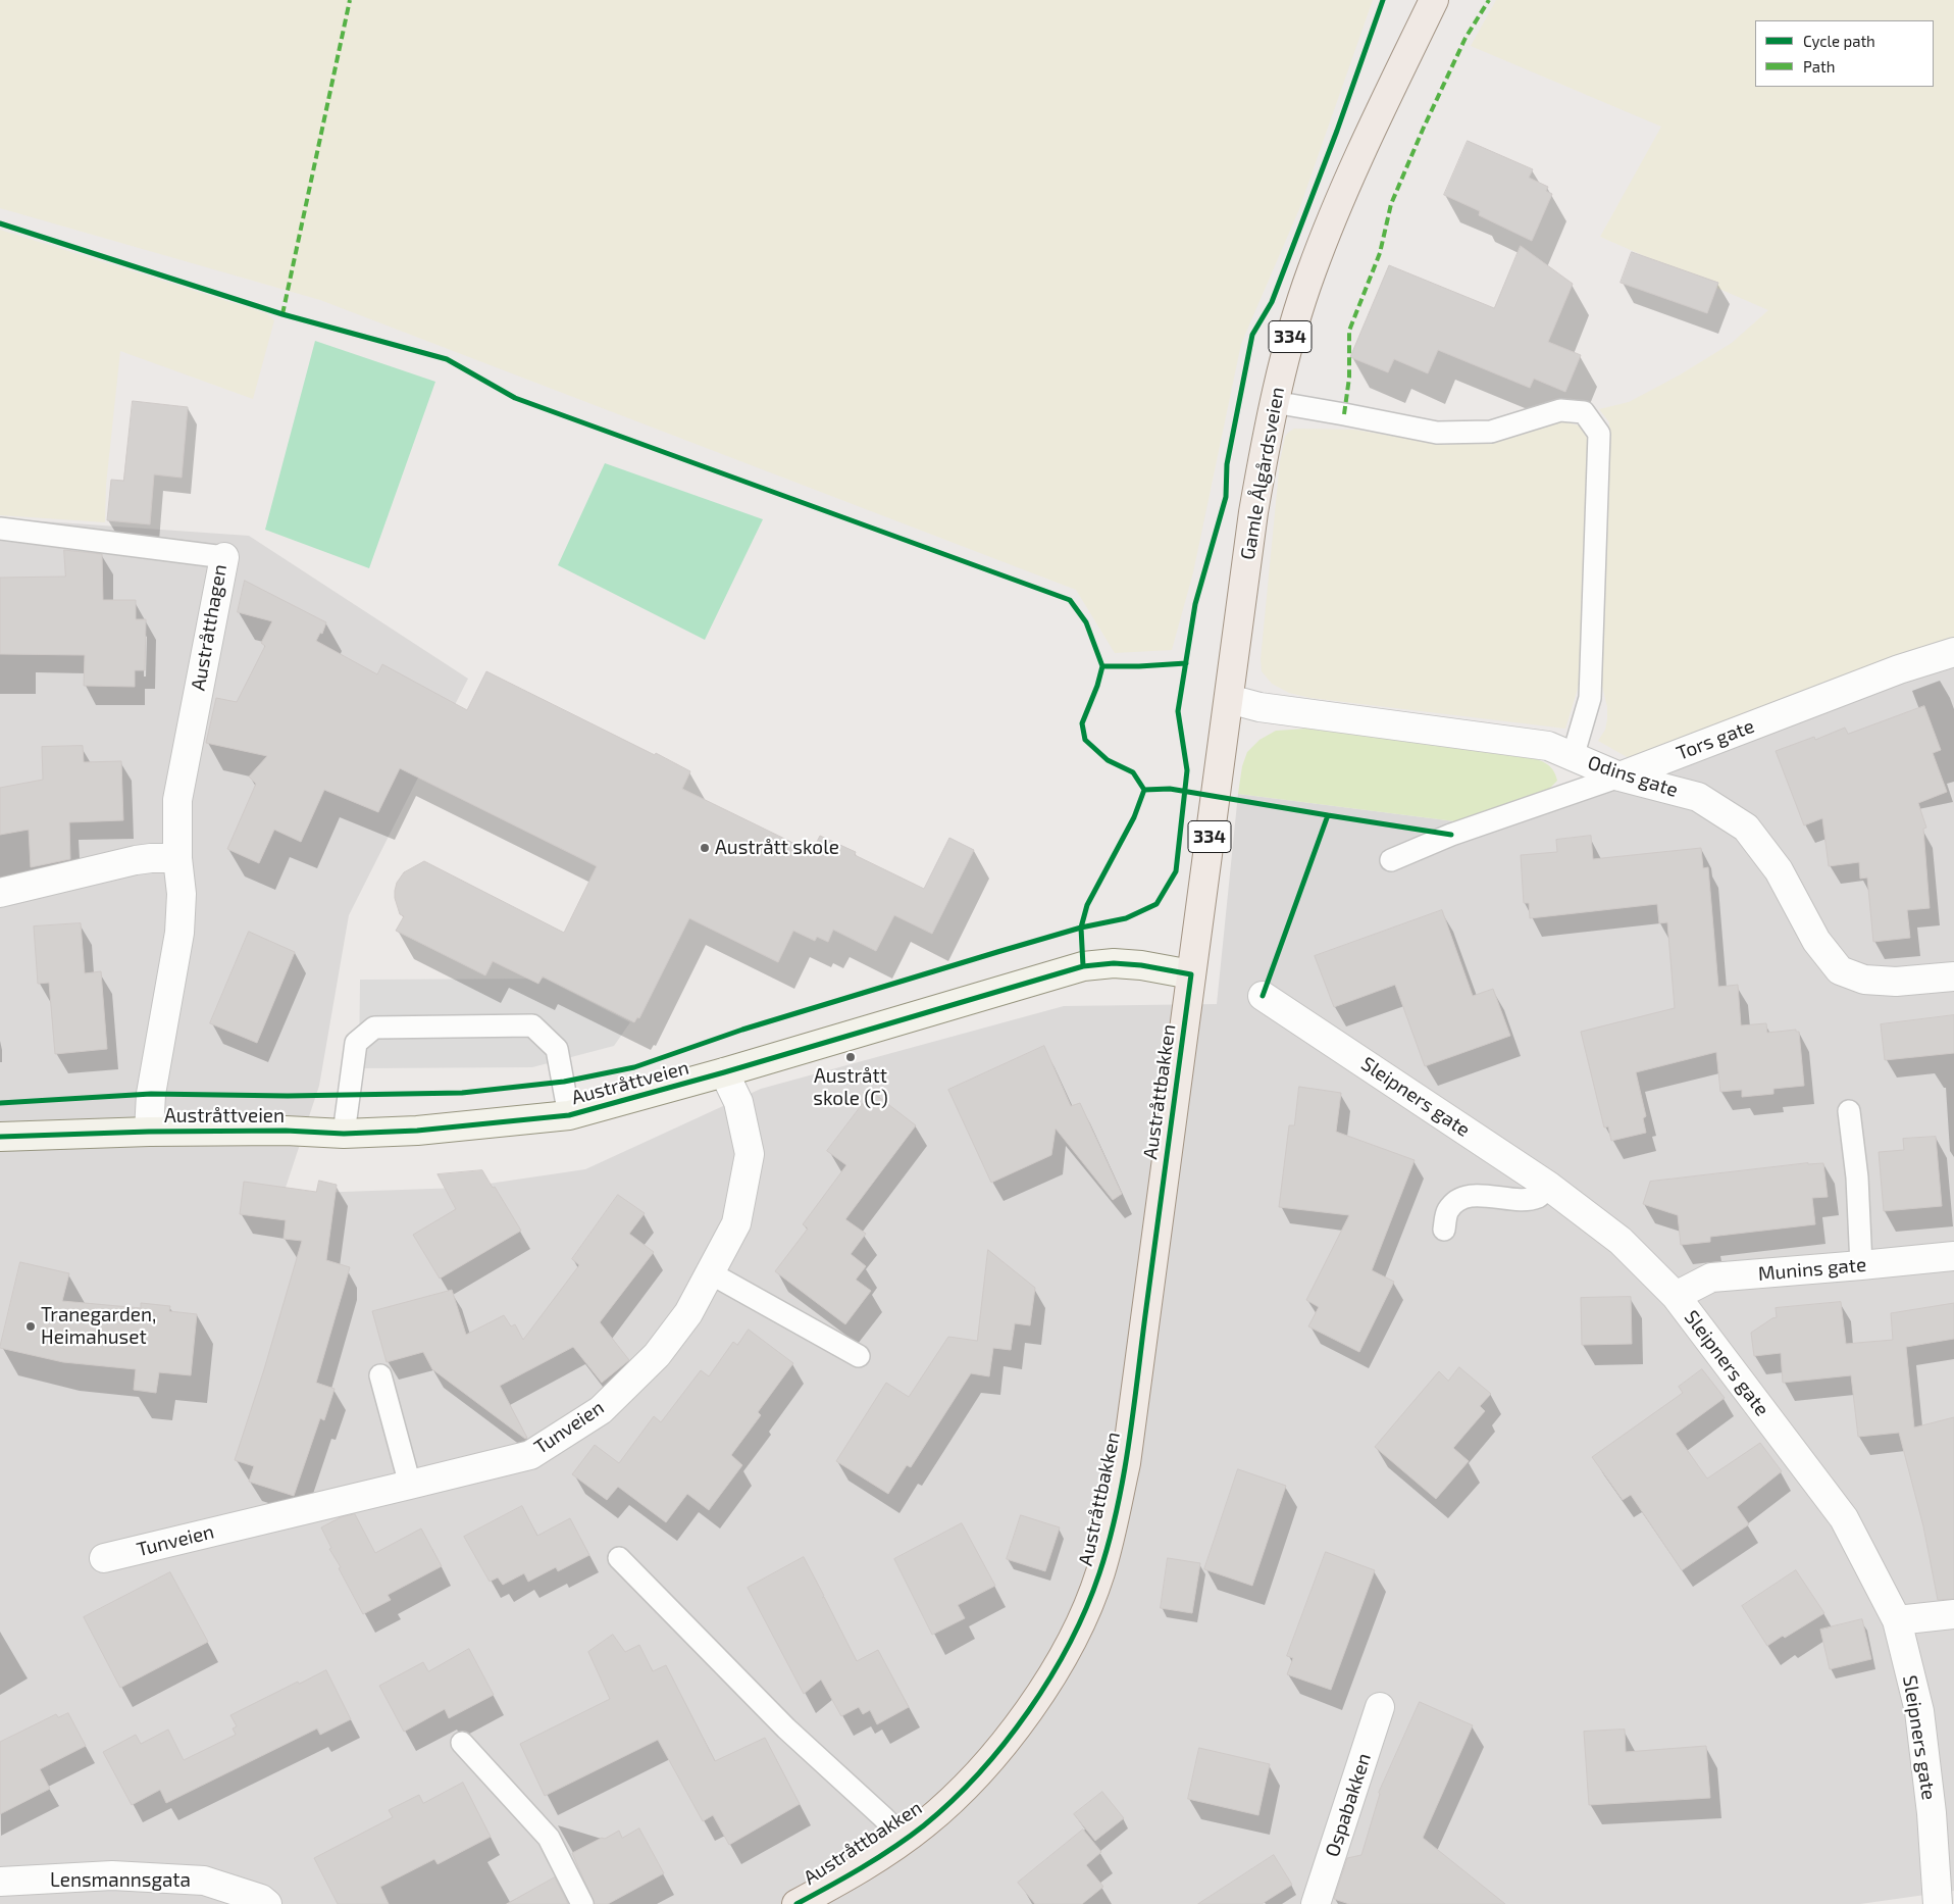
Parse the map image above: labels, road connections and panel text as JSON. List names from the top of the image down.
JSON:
{
  "streets": {
    "main road": [
      "334",
      "Gamle Ålgårdsveien",
      "Austråttveien",
      "Austråttbakken"
    ],
    "street": [
      "Austråtthagen",
      "Tors gate",
      "Odins gate",
      "Sleipners gate",
      "Munins gate",
      "Tunveien",
      "Ospabakken",
      "Lensmannsgata"
    ]
  },
  "crossings": [
    ["Gamle Ålgårdsveien", "Odins gate"],
    ["Gamle Ålgårdsveien", "Austråttveien"],
    ["Gamle Ålgårdsveien", "Austråttbakken"],
    ["Austråtthagen", "Austråttveien"],
    ["Tors gate", "Odins gate"],
    ["Austråttveien", "Austråttbakken"],
    ["Austråttveien", "Tunveien"],
    ["Sleipners gate", "Munins gate"]
  ],
  "places": ["Austrått skole", "Austrått skole (C)", "Tranegarden, Heimahuset"],
  "legend": ["Cycle path", "Path"]
}
